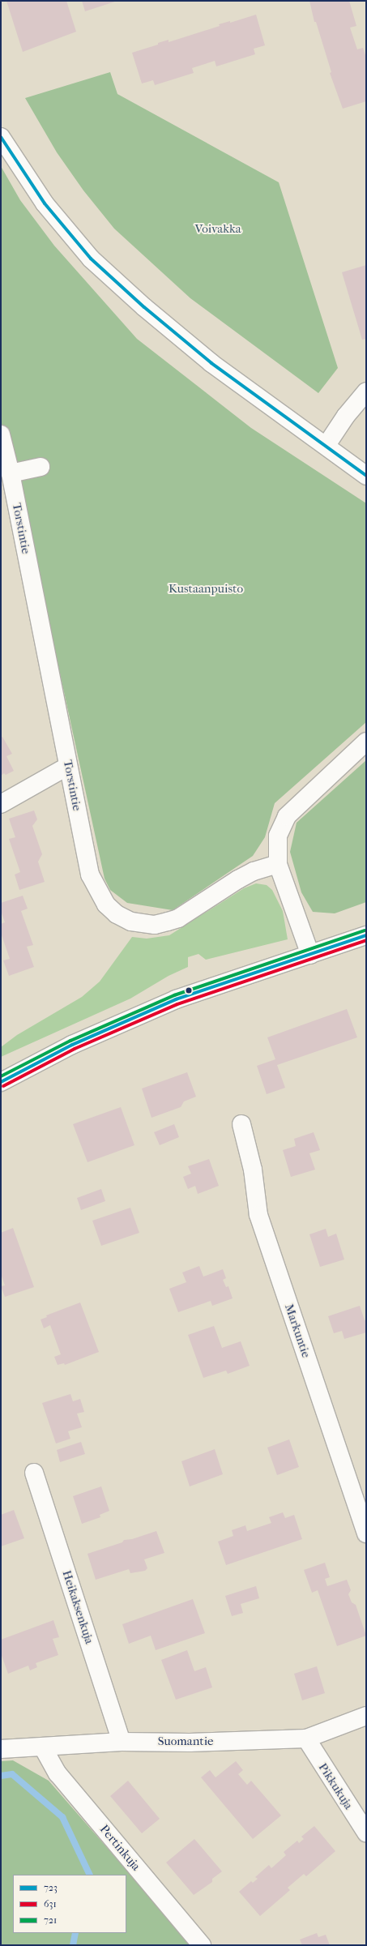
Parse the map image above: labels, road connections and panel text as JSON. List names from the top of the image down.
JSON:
{
  "streets": {
    "street": [
      "Torstintie",
      "Markuntie",
      "Heikaksenkuja",
      "Suomantie",
      "Pikkukuja",
      "Pertinkuja"
    ]
  },
  "crossings": [
    ["Heikaksenkuja", "Suomantie"],
    ["Suomantie", "Pikkukuja"],
    ["Suomantie", "Pertinkuja"]
  ],
  "parks": ["Voivakka", "Kustaanpuisto"],
  "lines": ["transit line 723", "transit line 721", "transit line 631"],
  "legend": ["723", "631", "721"]
}
